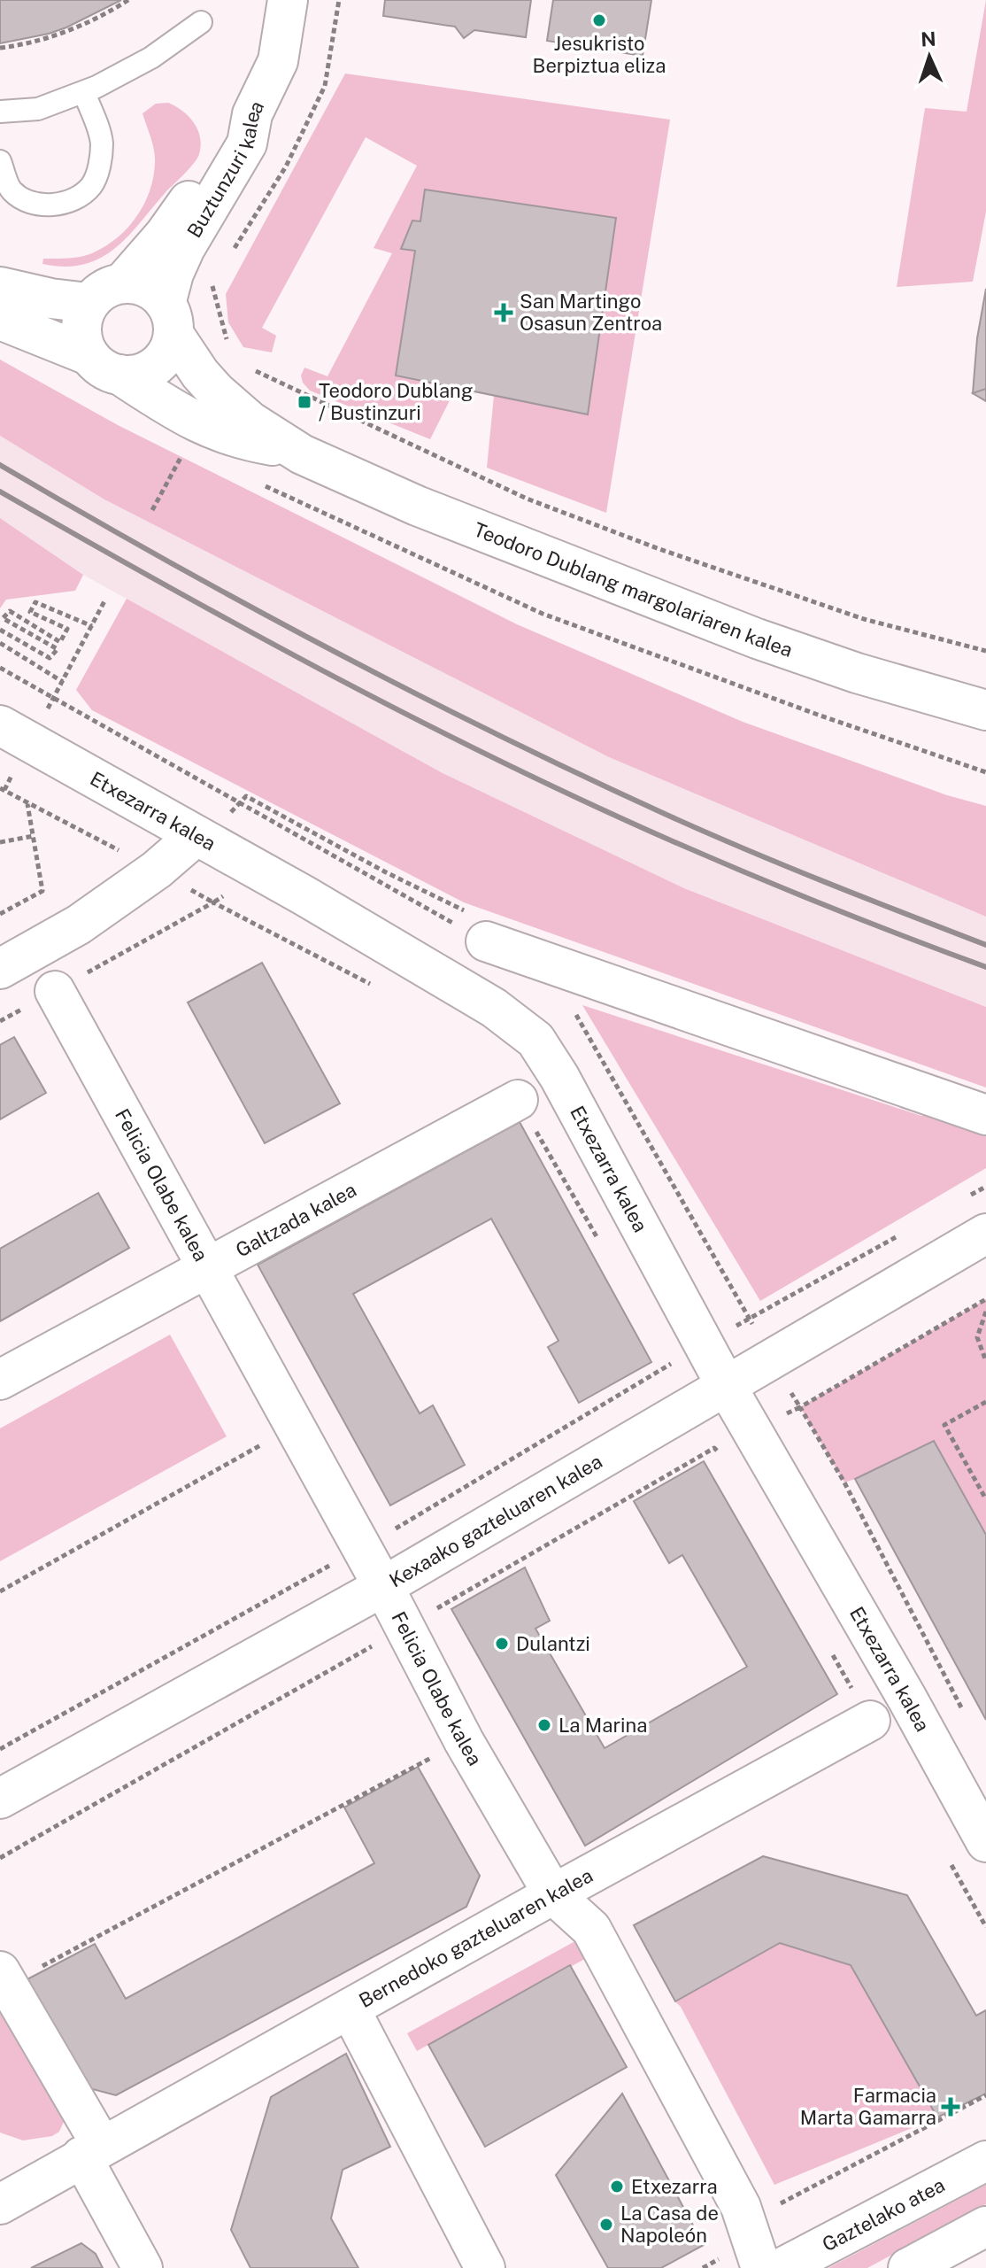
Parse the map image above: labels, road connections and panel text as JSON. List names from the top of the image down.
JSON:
{
  "streets": {
    "street": [
      "Buztunzuri kalea",
      "Teodoro Dublang margolariaren kalea",
      "Etxezarra kalea",
      "Felicia Olabe kalea",
      "Galtzada kalea",
      "Kexaako gazteluaren kalea",
      "Bernedoko gazteluaren kalea",
      "Gaztelako atea"
    ]
  },
  "crossings": [
    ["Buztunzuri kalea", "Teodoro Dublang margolariaren kalea"],
    ["Etxezarra kalea", "Kexaako gazteluaren kalea"],
    ["Felicia Olabe kalea", "Galtzada kalea"],
    ["Felicia Olabe kalea", "Kexaako gazteluaren kalea"],
    ["Felicia Olabe kalea", "Bernedoko gazteluaren kalea"]
  ],
  "places": {
    "other": [
      "Jesukristo Berpiztua eliza",
      "Dulantzi",
      "La Marina",
      "Etxezarra",
      "La Casa de Napoleón"
    ],
    "health": ["San Martingo Osasun Zentroa", "Farmacia Marta Gamarra"],
    "transit": ["Teodoro Dublang / Bustinzuri"]
  },
  "north": "top"
}
